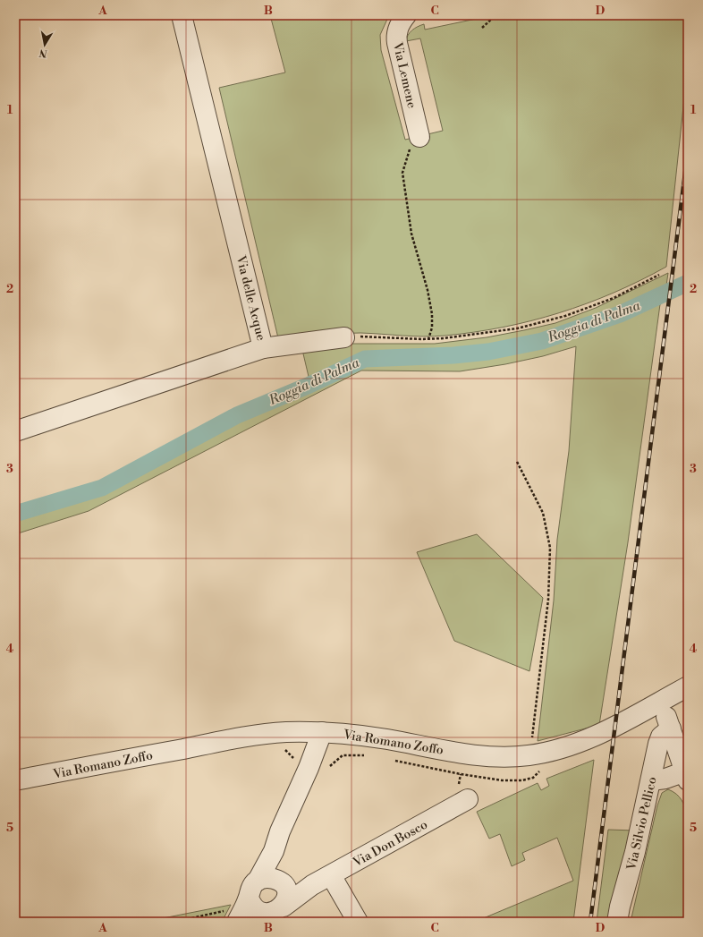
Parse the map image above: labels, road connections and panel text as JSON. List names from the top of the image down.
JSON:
{
  "streets": {
    "street": [
      "Via Lemene",
      "Via delle Acque",
      "Via Romano Zoffo",
      "Via Silvio Pellico",
      "Via Don Bosco"
    ]
  },
  "water": ["Roggia di Palma"],
  "north": "bottom",
  "grid": {
    "columns": [
      "A",
      "B",
      "C",
      "D"
    ],
    "rows": [
      "1",
      "2",
      "3",
      "4",
      "5"
    ]
  }
}
